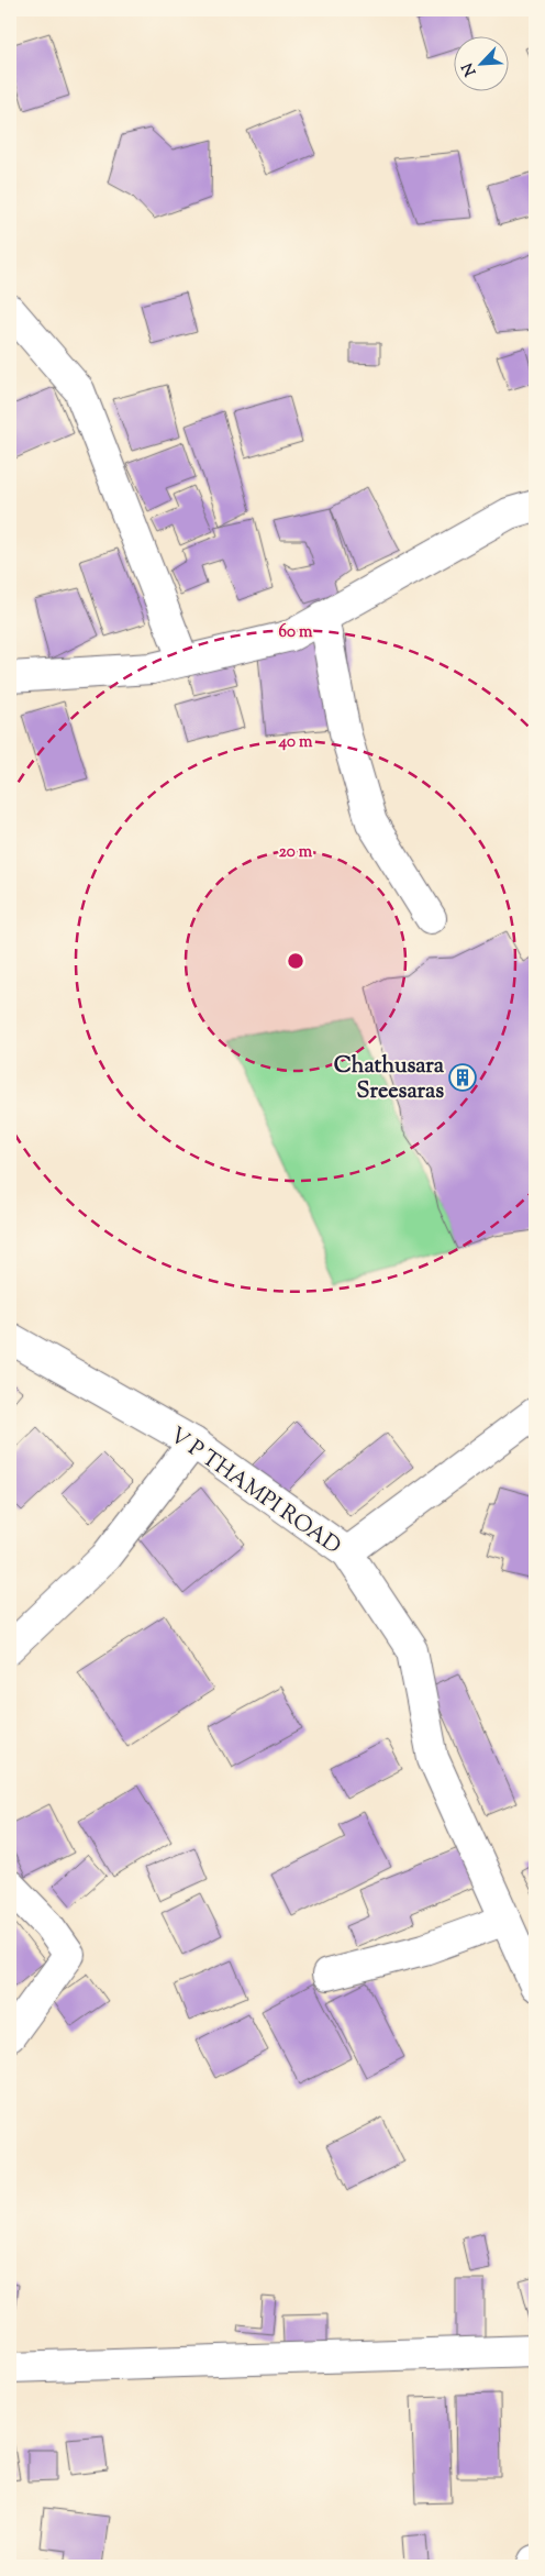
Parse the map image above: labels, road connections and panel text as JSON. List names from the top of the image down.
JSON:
{
  "streets": {
    "street": ["V P THAMPI ROAD"]
  },
  "places": {
    "building": ["Chathusara Sreesaras"]
  },
  "north": "bottom left",
  "rings": ["60 m", "40 m", "20 m"]
}
